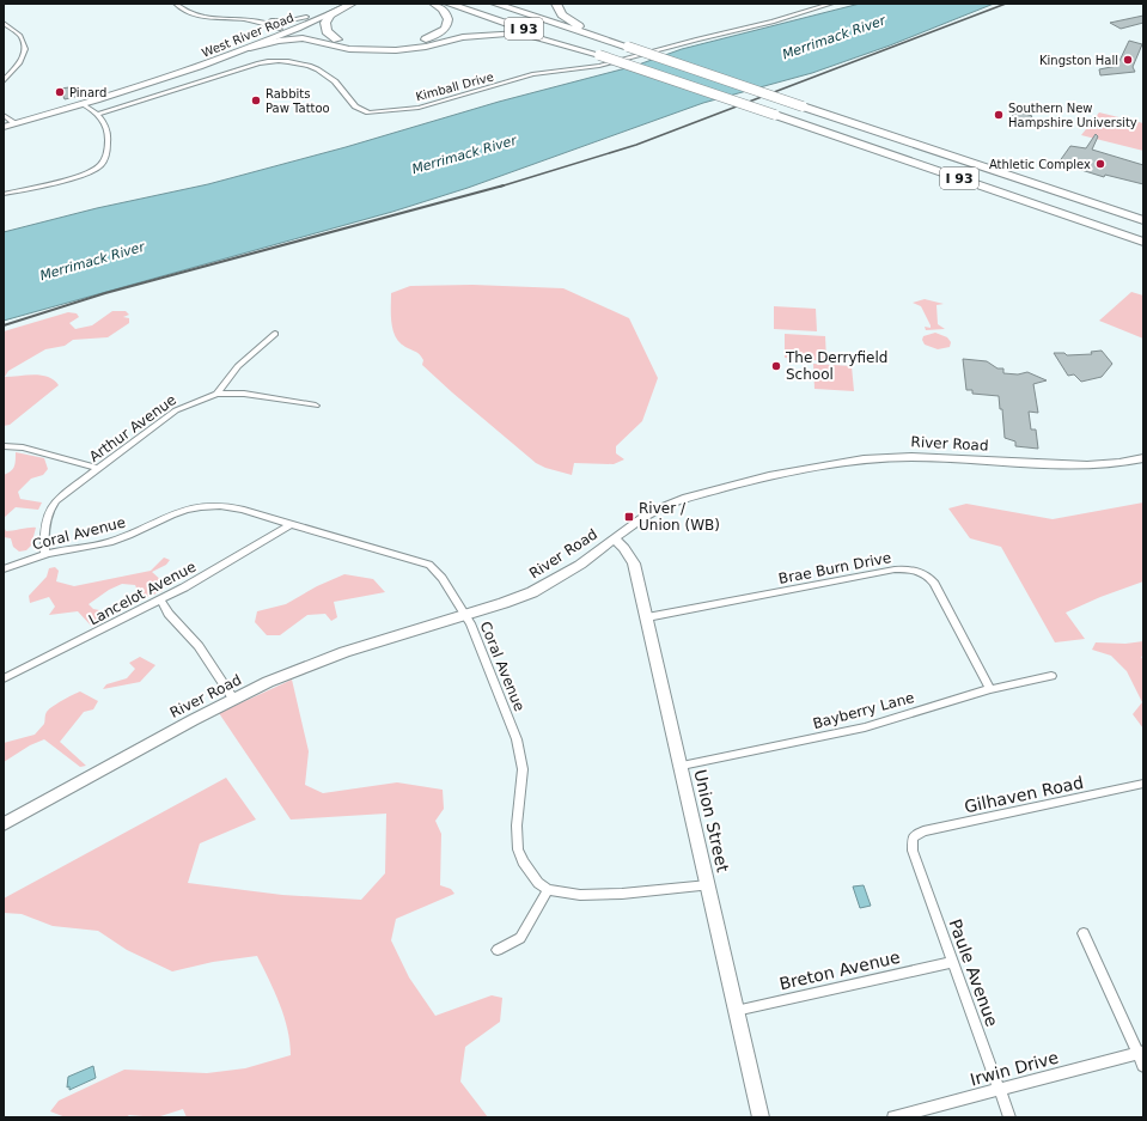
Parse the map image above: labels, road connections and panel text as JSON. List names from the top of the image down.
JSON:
{
  "streets": {
    "highway": ["I 93"],
    "street": [
      "West River Road",
      "Kimball Drive",
      "Arthur Avenue",
      "River Road",
      "Coral Avenue",
      "Brae Burn Drive",
      "Lancelot Avenue",
      "Bayberry Lane",
      "Gilhaven Road",
      "Union Street",
      "Breton Avenue",
      "Paule Avenue",
      "Irwin Drive"
    ]
  },
  "crossings": [
    ["Arthur Avenue", "Coral Avenue"],
    ["River Road", "Coral Avenue"],
    ["River Road", "Union Street"],
    ["Coral Avenue", "Lancelot Avenue"],
    ["Brae Burn Drive", "Bayberry Lane"],
    ["Brae Burn Drive", "Union Street"],
    ["Bayberry Lane", "Union Street"],
    ["Gilhaven Road", "Paule Avenue"],
    ["Union Street", "Breton Avenue"],
    ["Breton Avenue", "Paule Avenue"],
    ["Paule Avenue", "Irwin Drive"]
  ],
  "water": ["Merrimack River"],
  "places": {
    "other": [
      "Kingston Hall",
      "Pinard",
      "Rabbits Paw Tattoo",
      "Southern New Hampshire University",
      "Athletic Complex",
      "The Derryfield School"
    ],
    "transit": ["River / Union (WB)"]
  }
}
